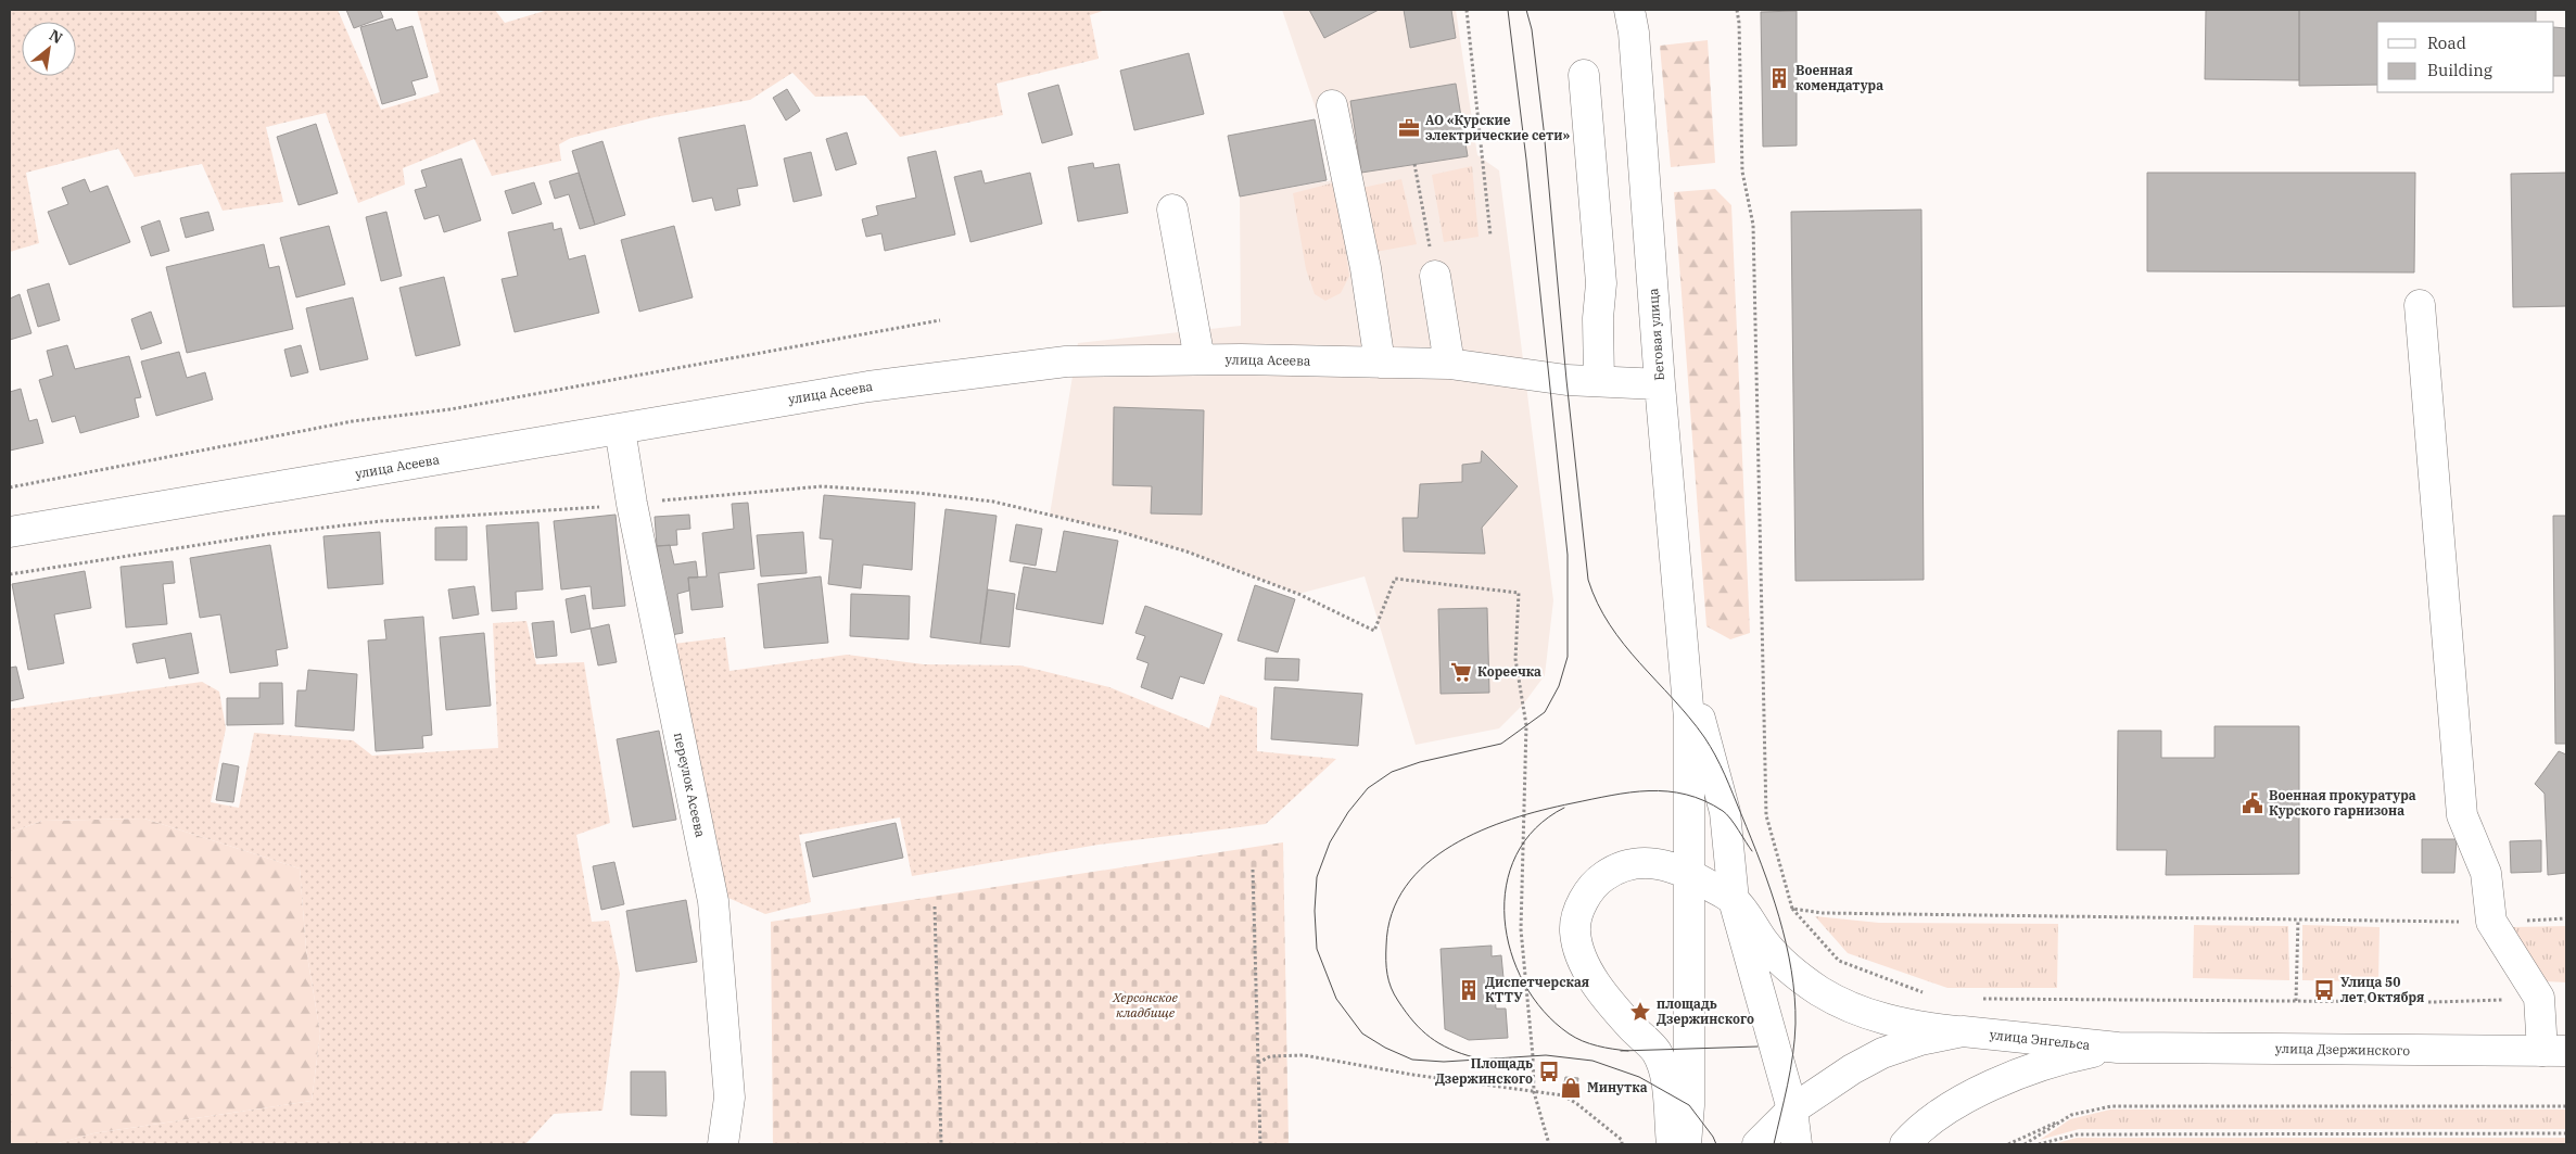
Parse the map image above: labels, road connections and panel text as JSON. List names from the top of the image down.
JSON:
{
  "streets": {
    "street": [
      "Беговая улица",
      "улица Асеева",
      "переулок Асеева",
      "улица Энгельса",
      "улица Дзержинского"
    ]
  },
  "crossings": [
    ["Беговая улица", "улица Асеева"],
    ["улица Асеева", "переулок Асеева"],
    ["улица Энгельса", "улица Дзержинского"]
  ],
  "parks": ["Херсонское кладбище"],
  "places": {
    "building": ["Военная комендатура", "Диспетчерская КТТУ"],
    "office": ["АО «Курские электрические сети»"],
    "supermarket": ["Кореечка"],
    "public building": ["Военная прокуратура Курского гарнизона"],
    "bus stop": ["Улица 50 лет Октября", "Площадь Дзержинского"],
    "place": ["площадь Дзержинского"],
    "shop": ["Минутка"]
  },
  "legend": ["Road", "Building"],
  "north": "top right"
}
